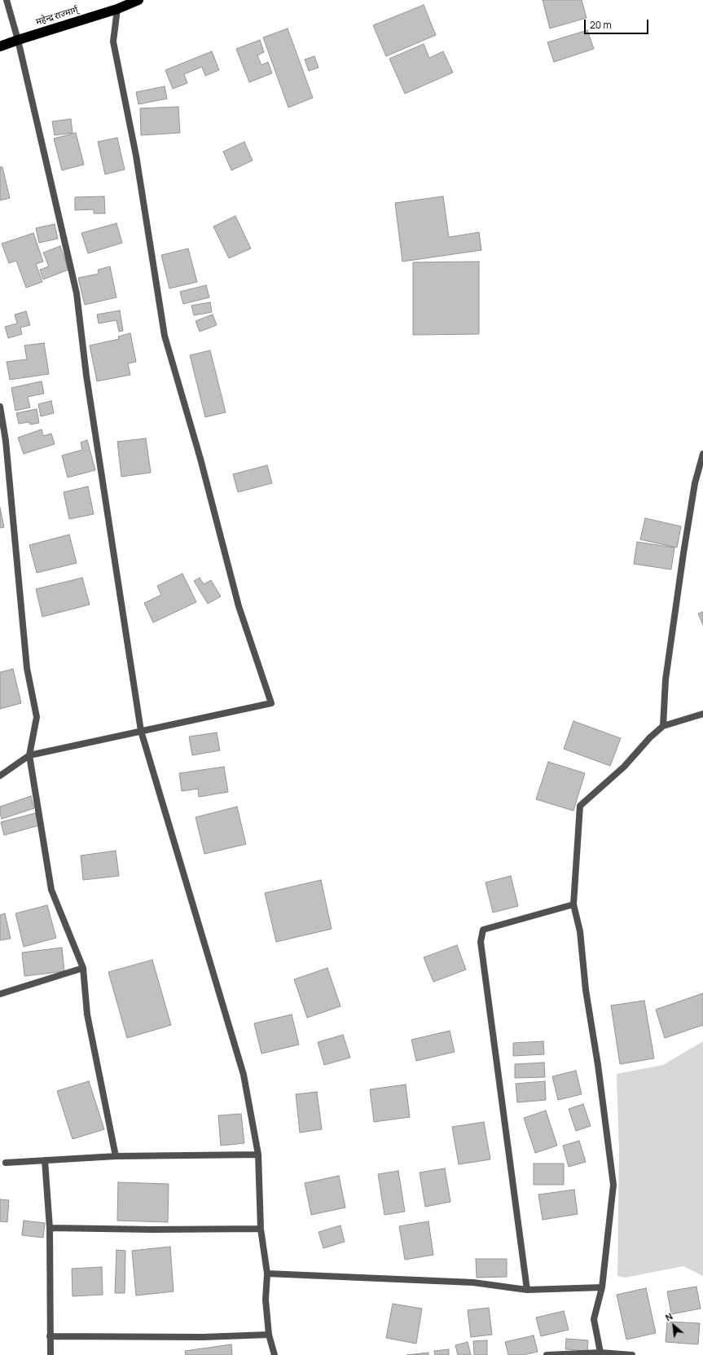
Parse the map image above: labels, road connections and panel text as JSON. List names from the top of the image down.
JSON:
{
  "streets": {
    "highway": ["महेन्द्र राज्मार्ग्"]
  },
  "scale_bar": "20 m",
  "north": "top left"
}
